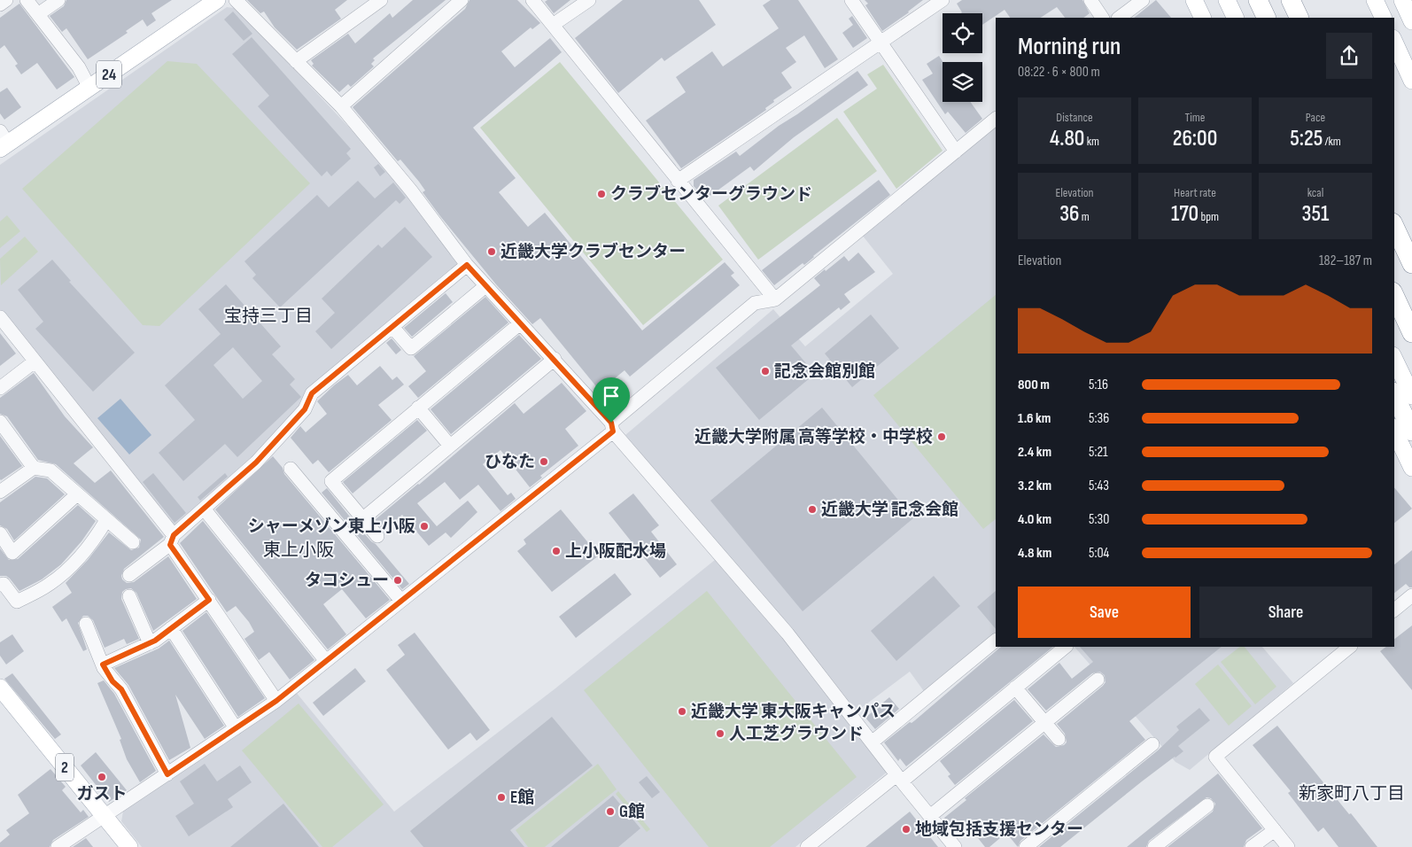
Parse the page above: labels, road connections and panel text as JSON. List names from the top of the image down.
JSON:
{
  "streets": {
    "main road": ["24", "2"]
  },
  "districts": ["宝持三丁目", "東上小阪", "新家町八丁目"],
  "places": [
    "クラブセンターグラウンド",
    "近畿大学クラブセンター",
    "記念会館別館",
    "近畿大学附属 高等学校・中学校",
    "ひなた",
    "近畿大学 記念会館",
    "シャーメゾン東上小阪",
    "上小阪配水場",
    "タコシュー",
    "近畿大学 東大阪キャンパス",
    "人工芝グラウンド",
    "ガスト",
    "E館",
    "G館",
    "地域包括支援センター"
  ],
  "page": {
    "heading": ["Morning run", "08:22 · 6 × 800 m"],
    "stats": [
      ["Distance", "4.80 km"],
      ["Time", "26:00"],
      ["Pace", "5:25 /km"],
      ["Elevation", "36 m"],
      ["Heart rate", "170 bpm"],
      ["kcal", "351"]
    ],
    "chart": ["Elevation", "182–187 m"],
    "list": [
      {
        "name": "800 m",
        "note": "5:16"
      },
      {
        "name": "1.6 km",
        "note": "5:36"
      },
      {
        "name": "2.4 km",
        "note": "5:21"
      },
      {
        "name": "3.2 km",
        "note": "5:43"
      },
      {
        "name": "4.0 km",
        "note": "5:30"
      },
      {
        "name": "4.8 km",
        "note": "5:04"
      }
    ],
    "buttons": ["Save", "Share"]
  }
}
